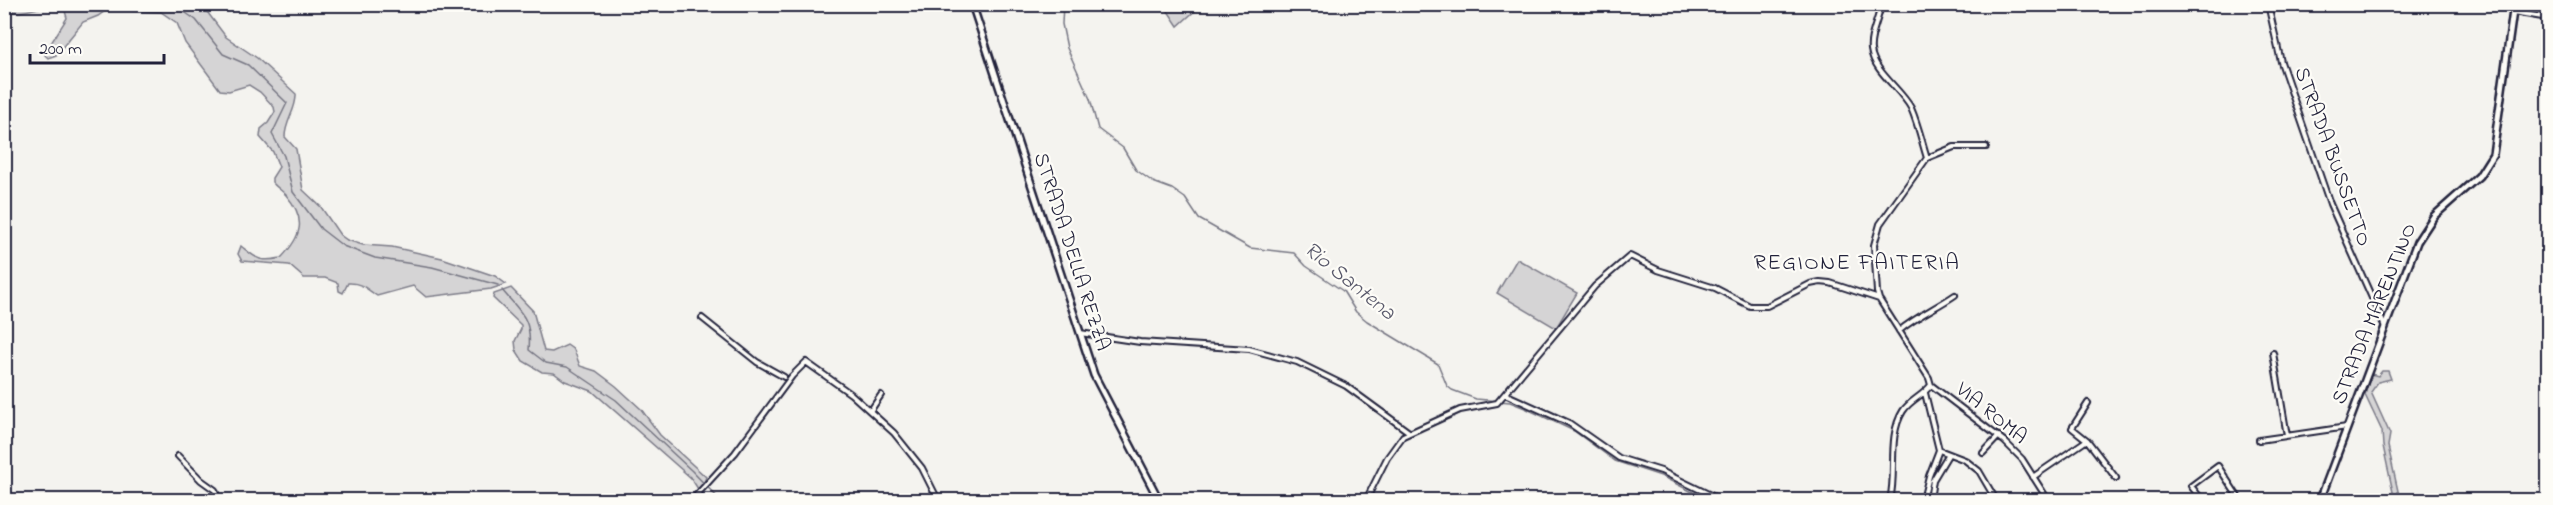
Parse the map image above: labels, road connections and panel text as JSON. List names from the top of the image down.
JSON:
{
  "streets": {
    "street": [
      "STRADA BUSSETTO",
      "STRADA DELLA REZZA",
      "STRADA MARENTINO",
      "VIA ROMA"
    ]
  },
  "crossings": [
    ["STRADA BUSSETTO", "STRADA MARENTINO"]
  ],
  "districts": ["REGIONE FAITERIA"],
  "water": ["Rio Santena"],
  "scale_bar": "200 m"
}
